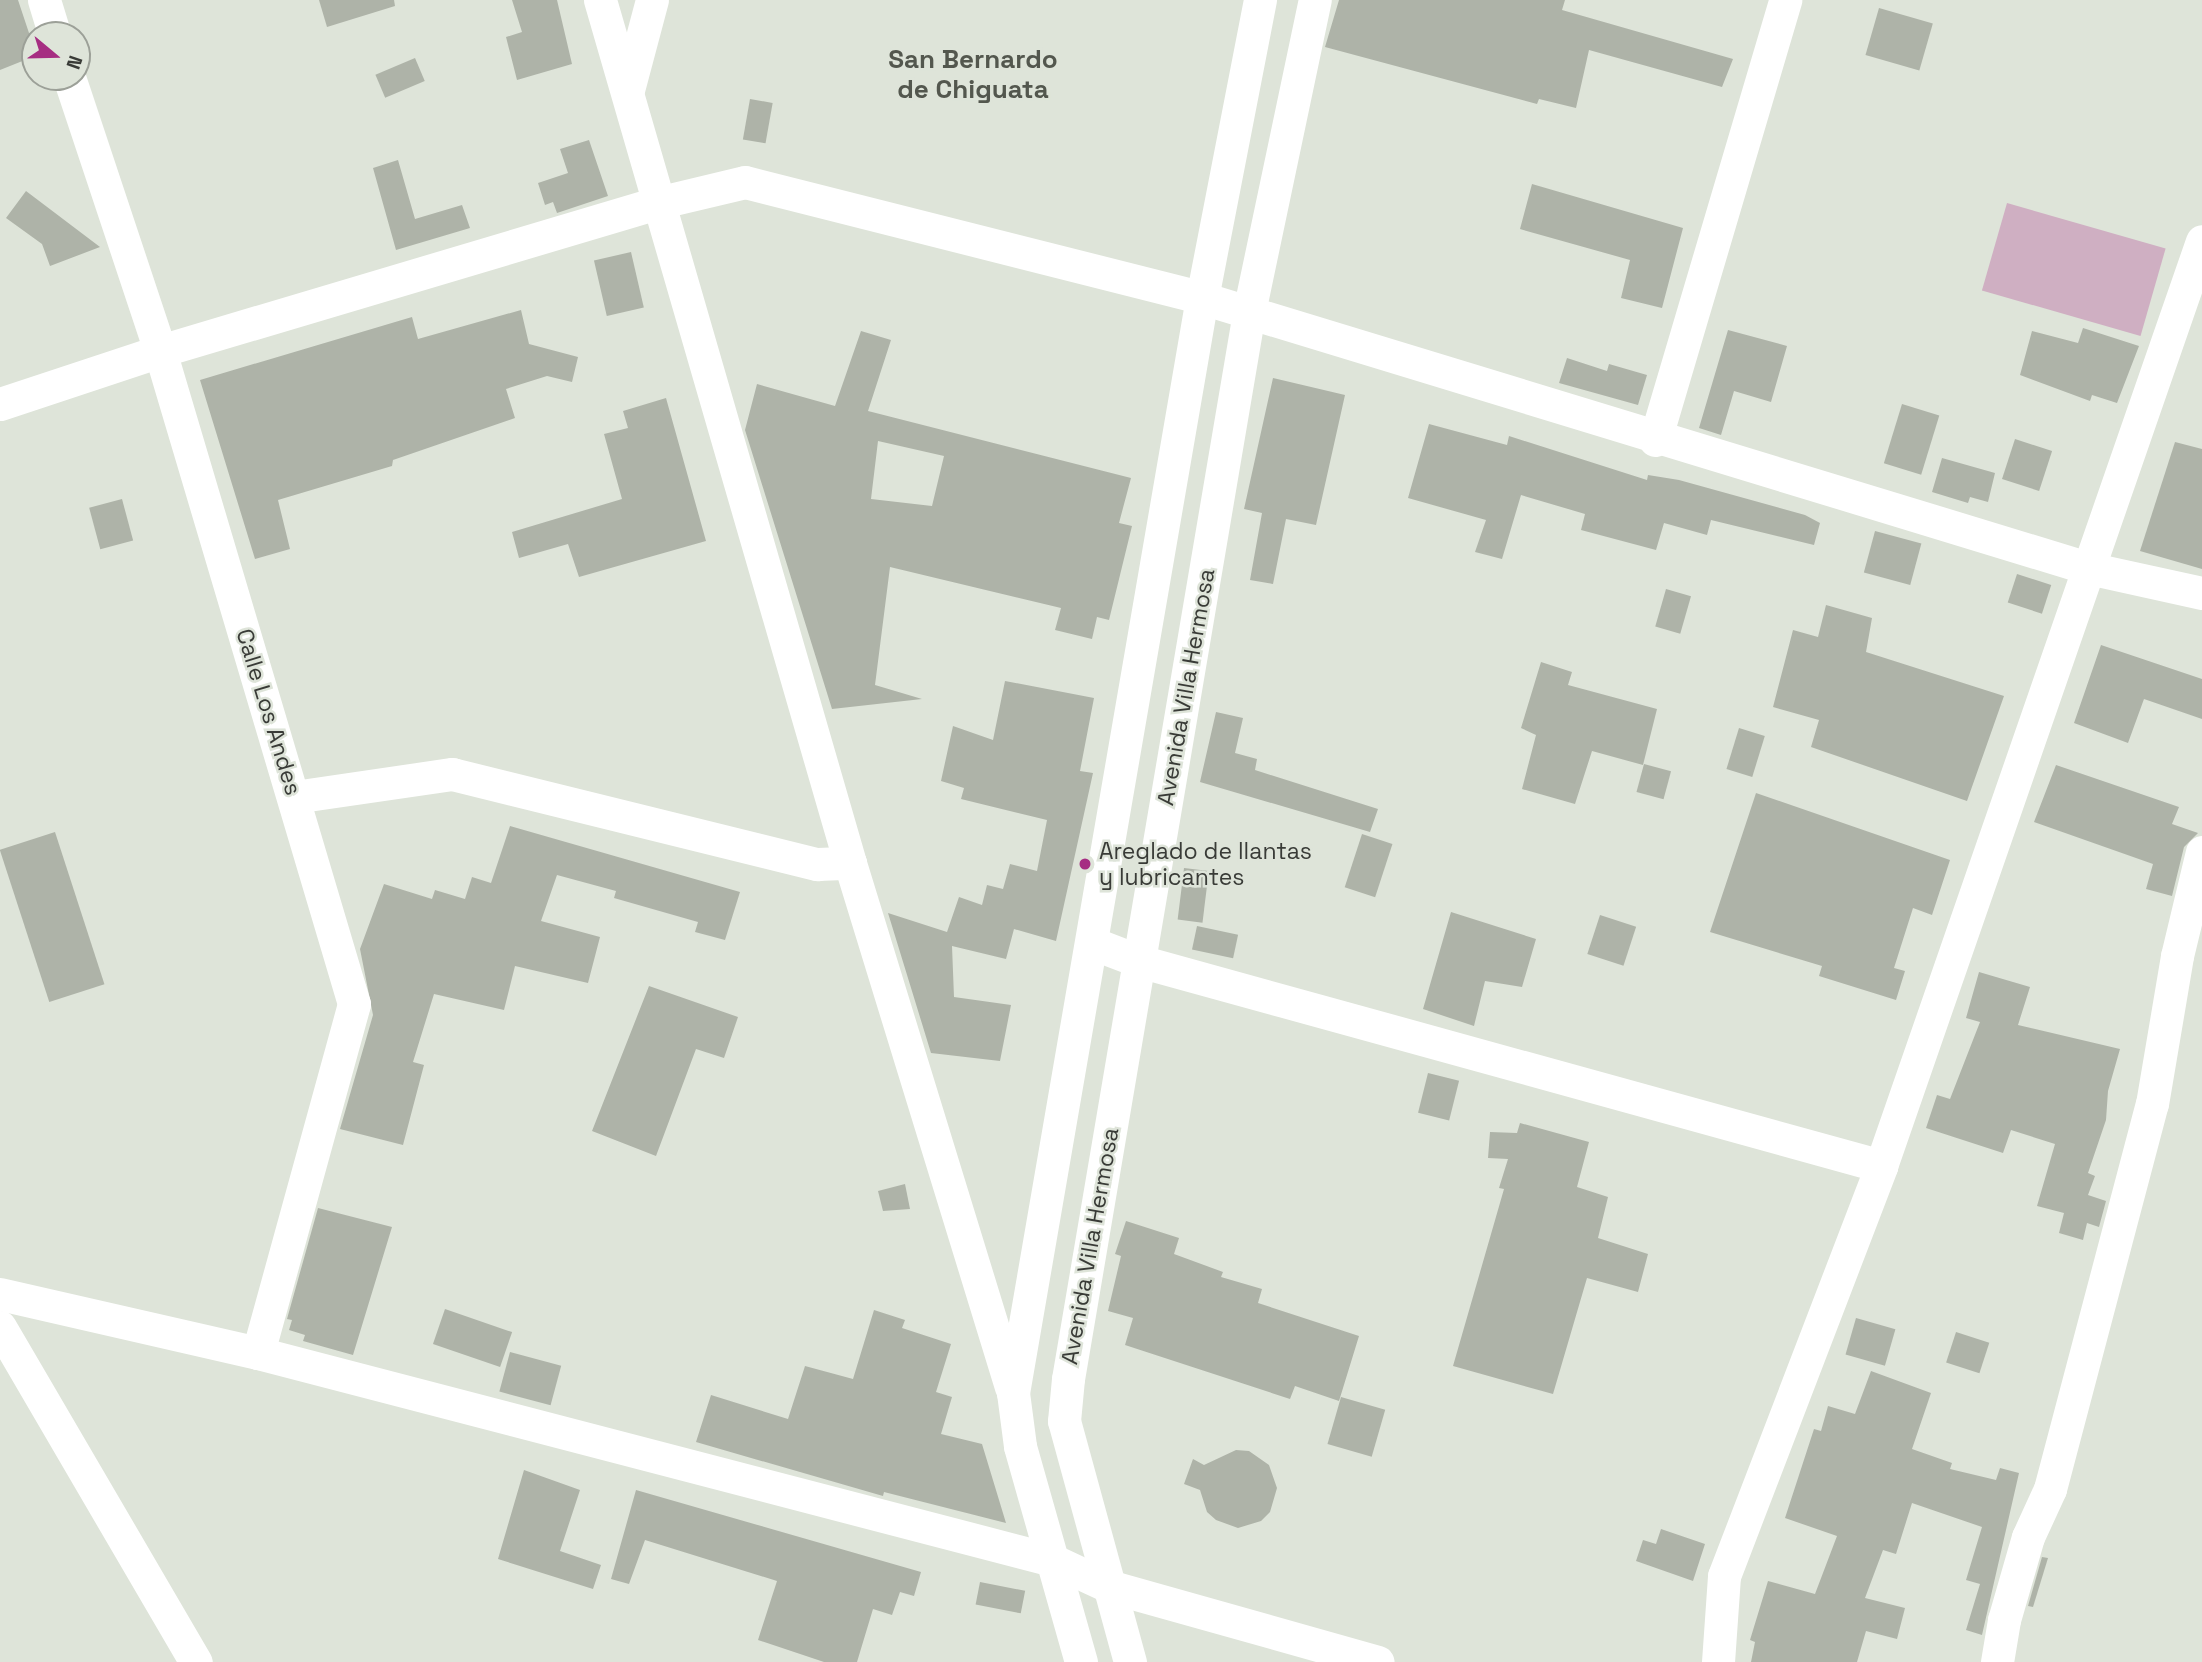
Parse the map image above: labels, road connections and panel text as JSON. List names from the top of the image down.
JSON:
{
  "streets": {
    "street": ["Avenida Villa Hermosa", "Calle Los Andes"]
  },
  "districts": ["San Bernardo de Chiguata"],
  "places": ["Areglado de llantas y lubricantes"],
  "north": "right"
}
